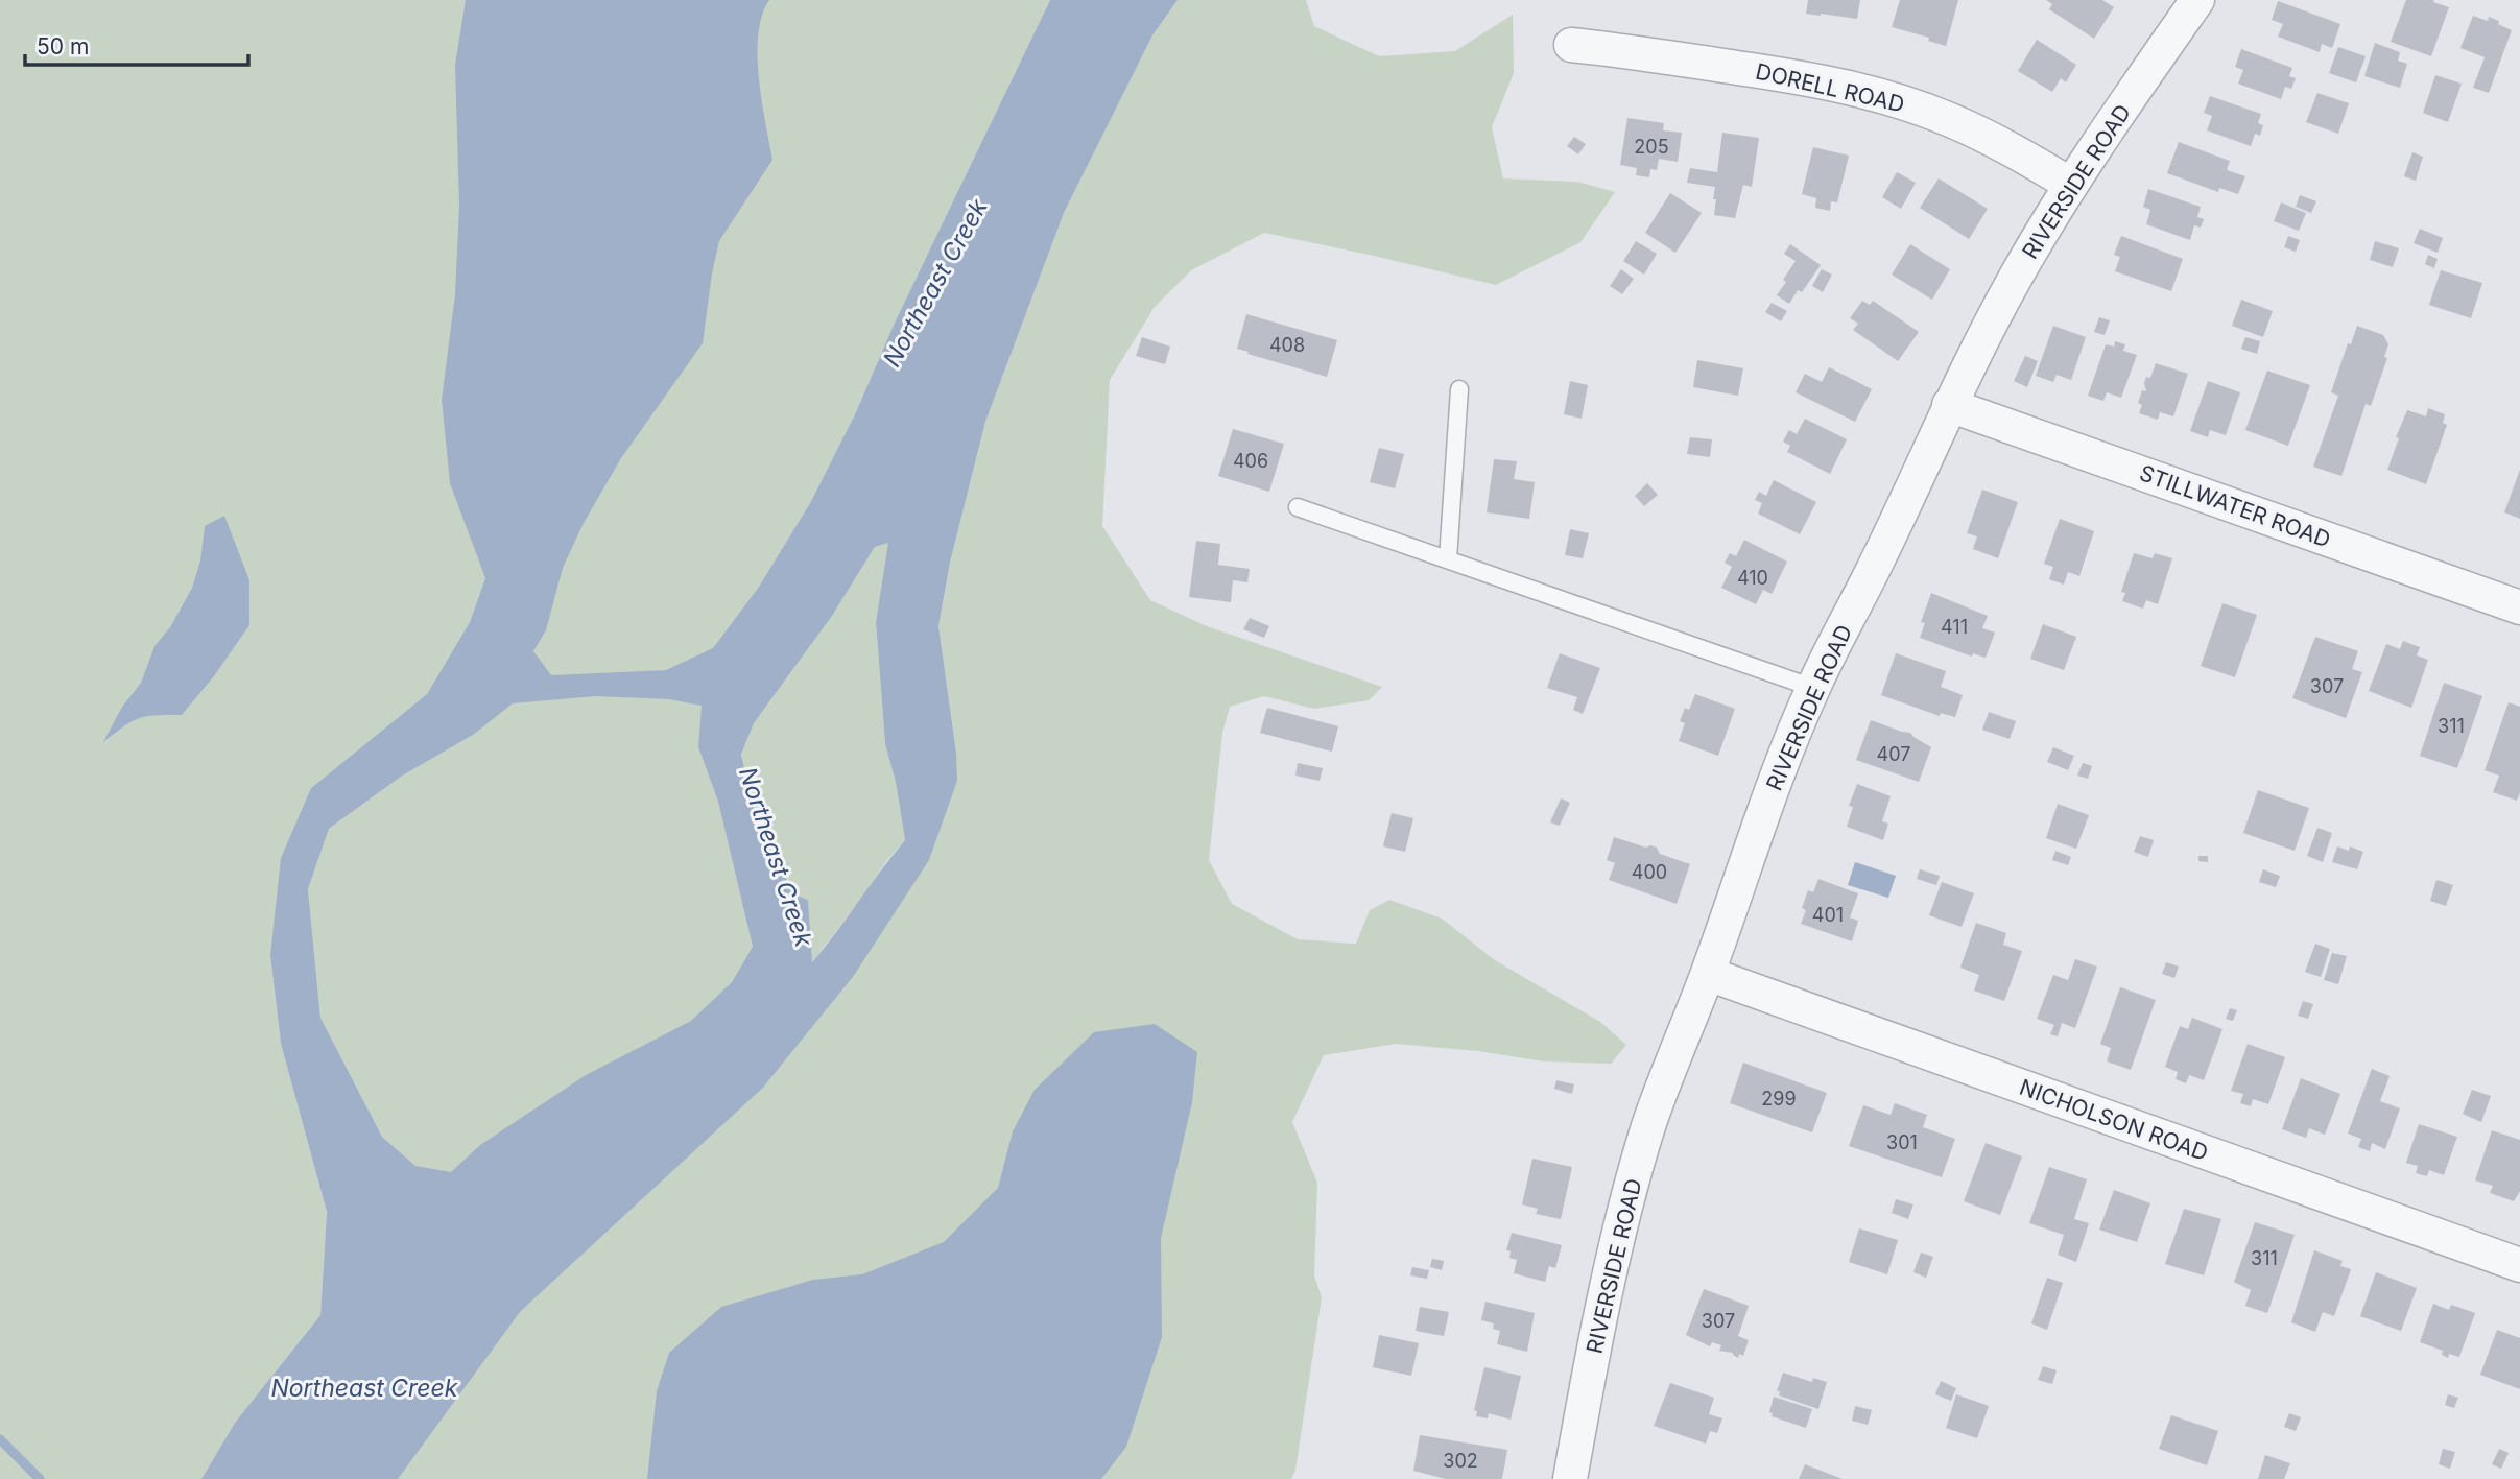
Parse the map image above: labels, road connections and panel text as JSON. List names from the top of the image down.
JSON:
{
  "streets": {
    "street": [
      "DORELL ROAD",
      "RIVERSIDE ROAD",
      "STILLWATER ROAD",
      "NICHOLSON ROAD"
    ]
  },
  "crossings": [
    ["DORELL ROAD", "RIVERSIDE ROAD"],
    ["RIVERSIDE ROAD", "STILLWATER ROAD"],
    ["RIVERSIDE ROAD", "NICHOLSON ROAD"]
  ],
  "water": ["Northeast Creek"],
  "house_numbers": [
    "205",
    "408",
    "406",
    "410",
    "411",
    "307",
    "311",
    "407",
    "400",
    "401",
    "299",
    "301",
    "311",
    "307",
    "302"
  ],
  "scale_bar": "50 m"
}
